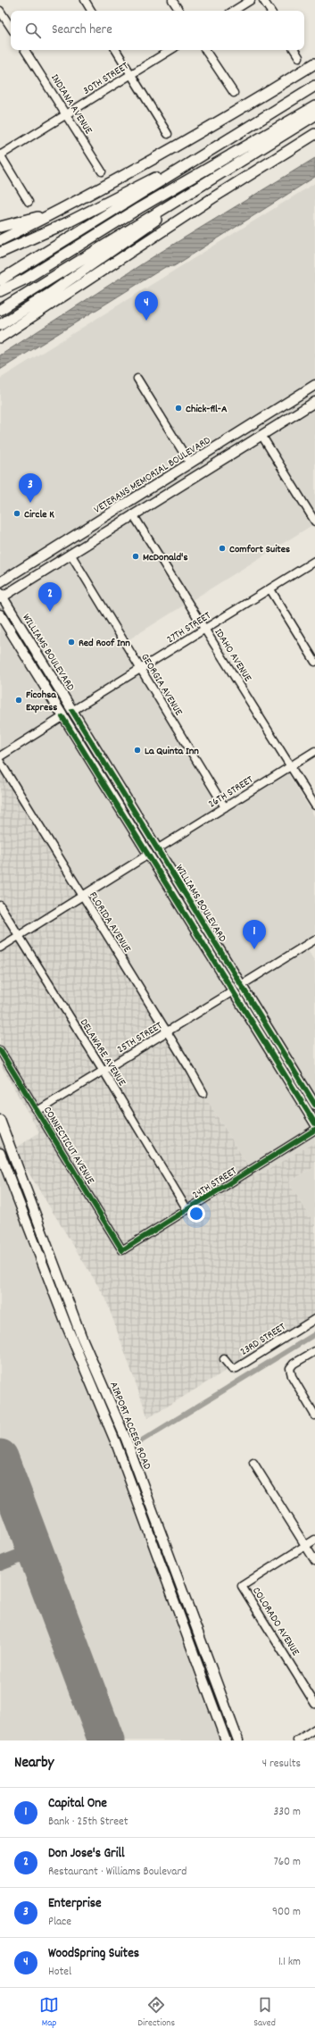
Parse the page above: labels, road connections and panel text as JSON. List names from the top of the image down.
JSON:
{
  "streets": {
    "main road": ["VETERANS MEMORIAL BOULEVARD", "WILLIAMS BOULEVARD", "AIRPORT ACCESS ROAD"],
    "street": [
      "30TH STREET",
      "INDIANA AVENUE",
      "27TH STREET",
      "IDAHO AVENUE",
      "GEORGIA AVENUE",
      "26TH STREET",
      "FLORIDA AVENUE",
      "25TH STREET",
      "DELAWARE AVENUE",
      "CONNECTICUT AVENUE",
      "24TH STREET",
      "23RD STREET",
      "COLORADO AVENUE"
    ]
  },
  "crossings": [
    ["30TH STREET", "INDIANA AVENUE"],
    ["27TH STREET", "WILLIAMS BOULEVARD"],
    ["27TH STREET", "IDAHO AVENUE"],
    ["27TH STREET", "GEORGIA AVENUE"],
    ["WILLIAMS BOULEVARD", "26TH STREET"],
    ["WILLIAMS BOULEVARD", "25TH STREET"],
    ["IDAHO AVENUE", "26TH STREET"],
    ["GEORGIA AVENUE", "26TH STREET"],
    ["FLORIDA AVENUE", "25TH STREET"],
    ["25TH STREET", "DELAWARE AVENUE"],
    ["25TH STREET", "CONNECTICUT AVENUE"],
    ["DELAWARE AVENUE", "24TH STREET"],
    ["CONNECTICUT AVENUE", "24TH STREET"]
  ],
  "places": [
    "Chick-fil-A",
    "Circle K",
    "Comfort Suites",
    "McDonald's",
    "Red Roof Inn",
    "Ficohsa Express",
    "La Quinta Inn"
  ],
  "page": {
    "search": "Search here",
    "pins": [
      "4",
      "3",
      "2",
      "1"
    ],
    "heading": ["Nearby", "4 results"],
    "list": [
      {
        "mark": "1",
        "name": "Capital One",
        "note": "Bank · 25th Street",
        "value": "330 m"
      },
      {
        "mark": "2",
        "name": "Don Jose's Grill",
        "note": "Restaurant · Williams Boulevard",
        "value": "760 m"
      },
      {
        "mark": "3",
        "name": "Enterprise",
        "note": "Place",
        "value": "900 m"
      },
      {
        "mark": "4",
        "name": "WoodSpring Suites",
        "note": "Hotel",
        "value": "1.1 km"
      }
    ],
    "nav": ["Map", "Directions", "Saved"]
  }
}
